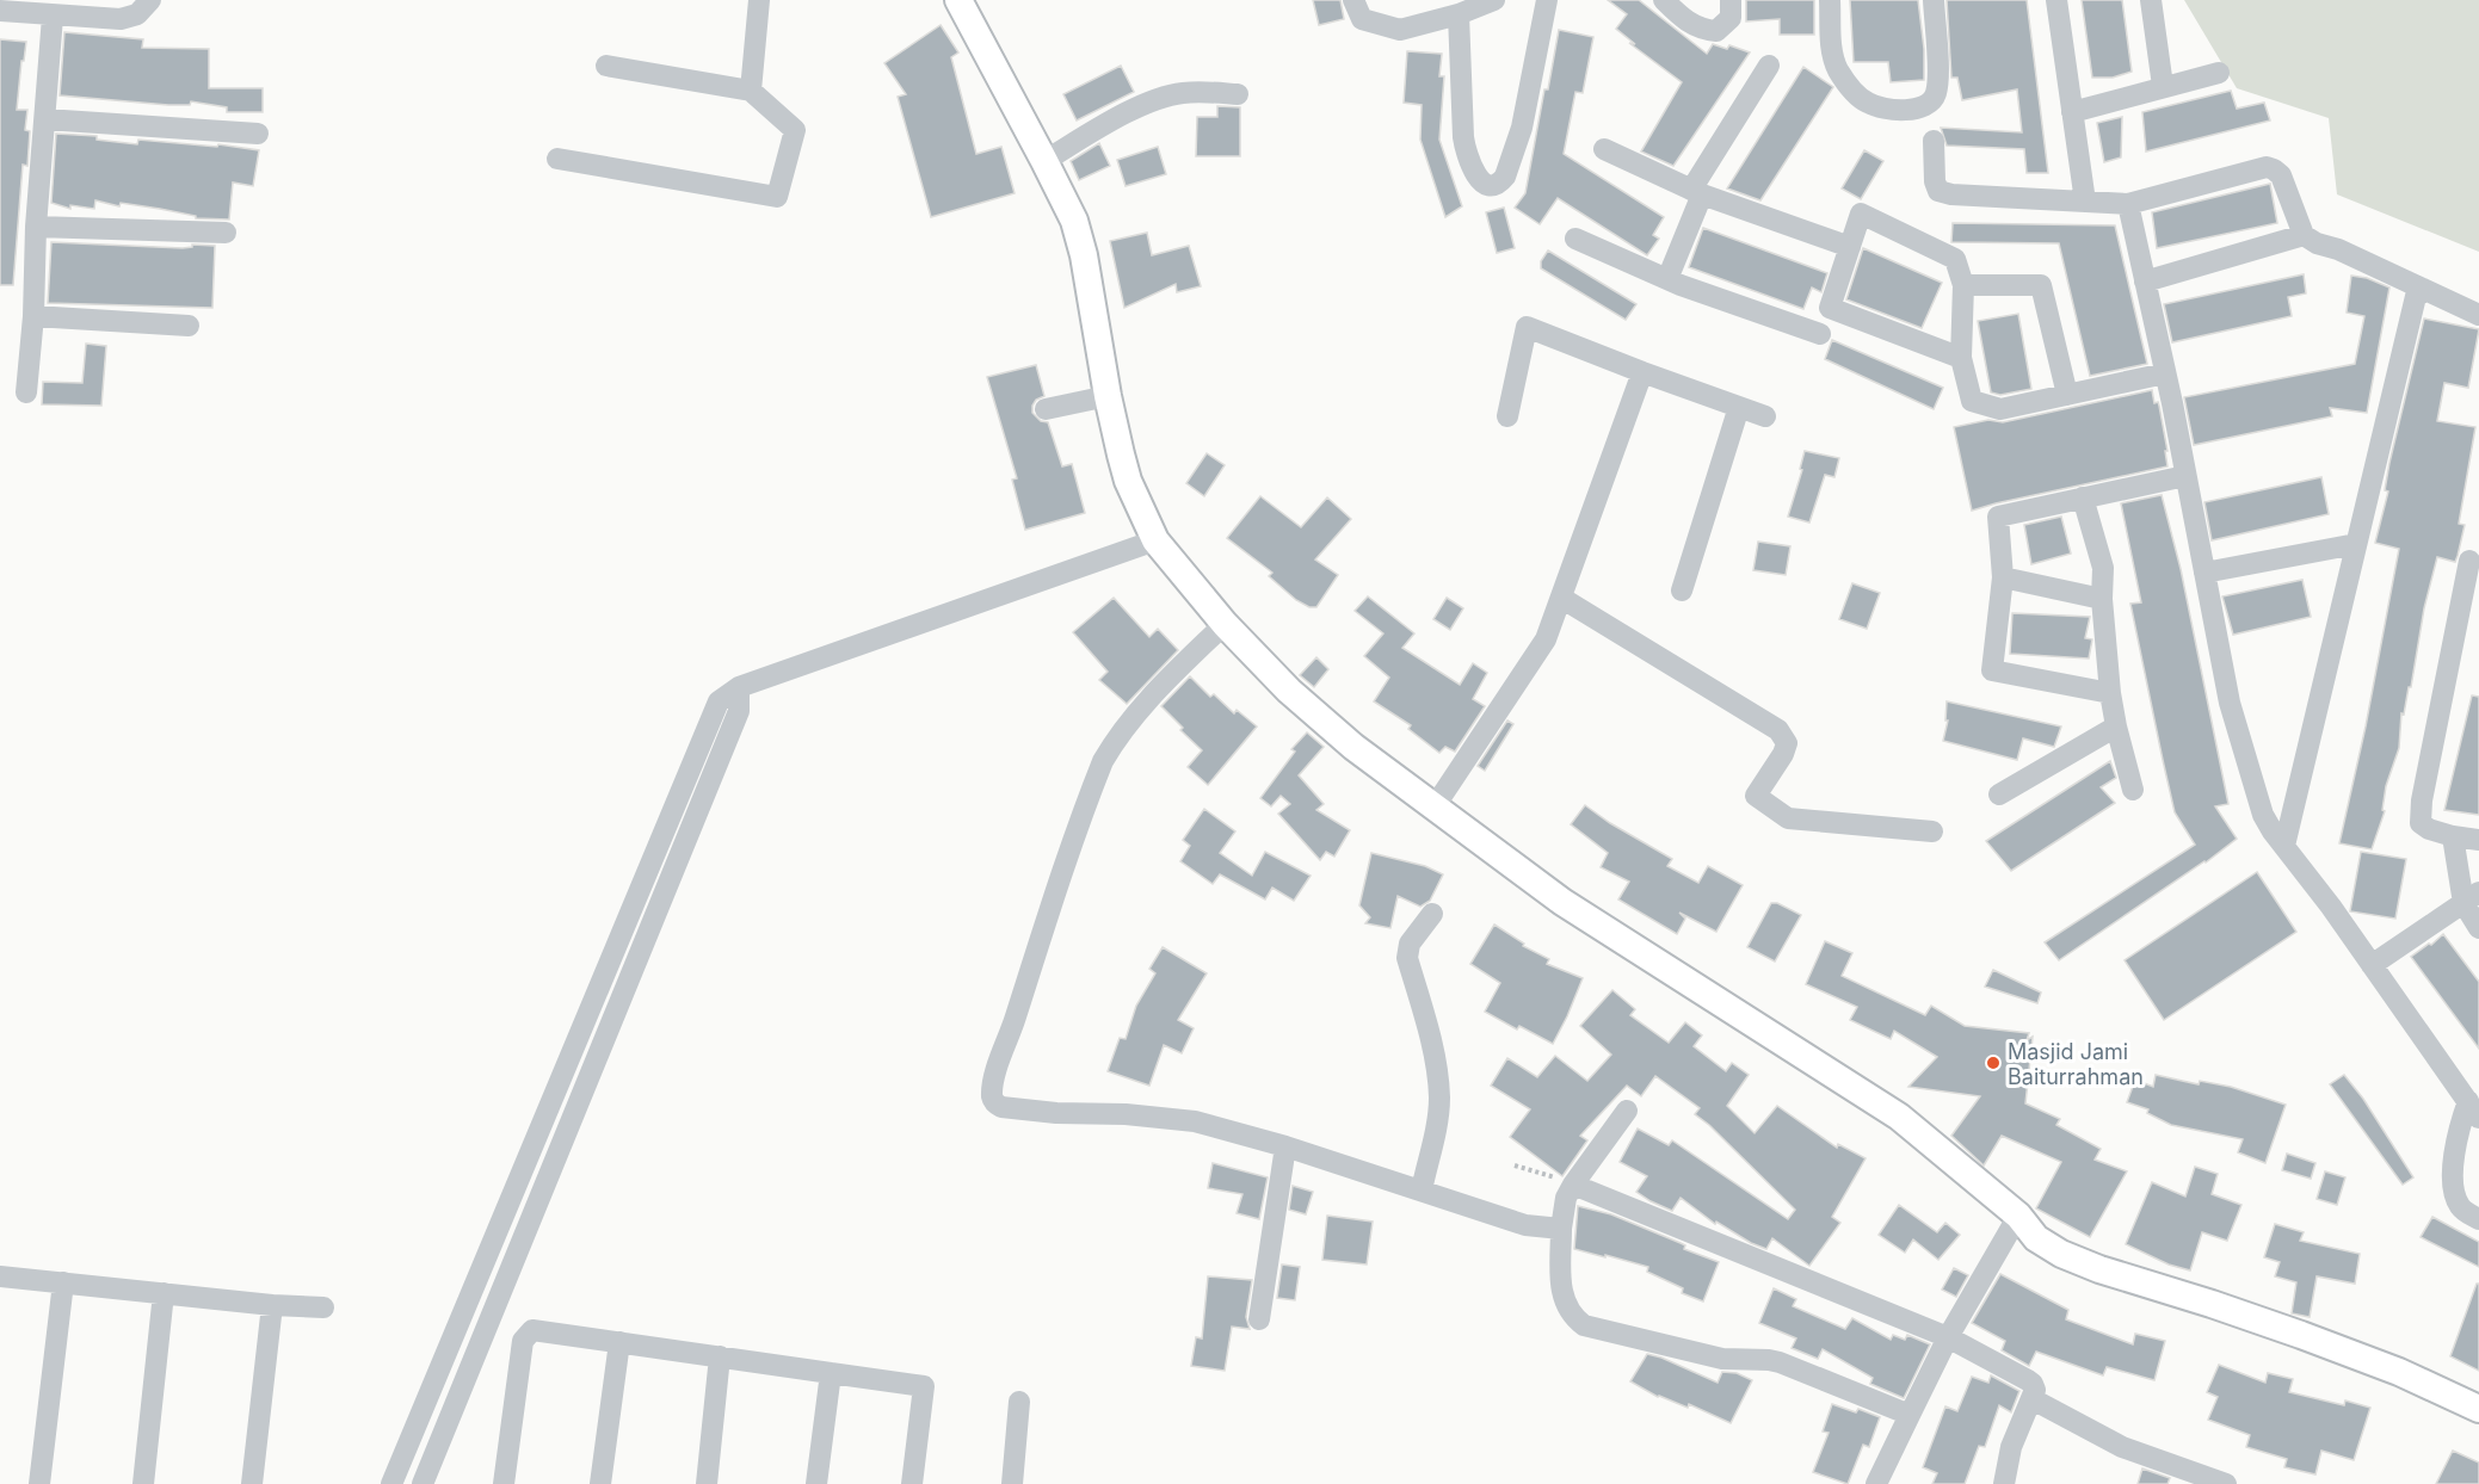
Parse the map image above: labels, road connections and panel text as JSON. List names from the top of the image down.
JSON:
{
  "places": ["Masjid Jami Baiturrahman"]
}
